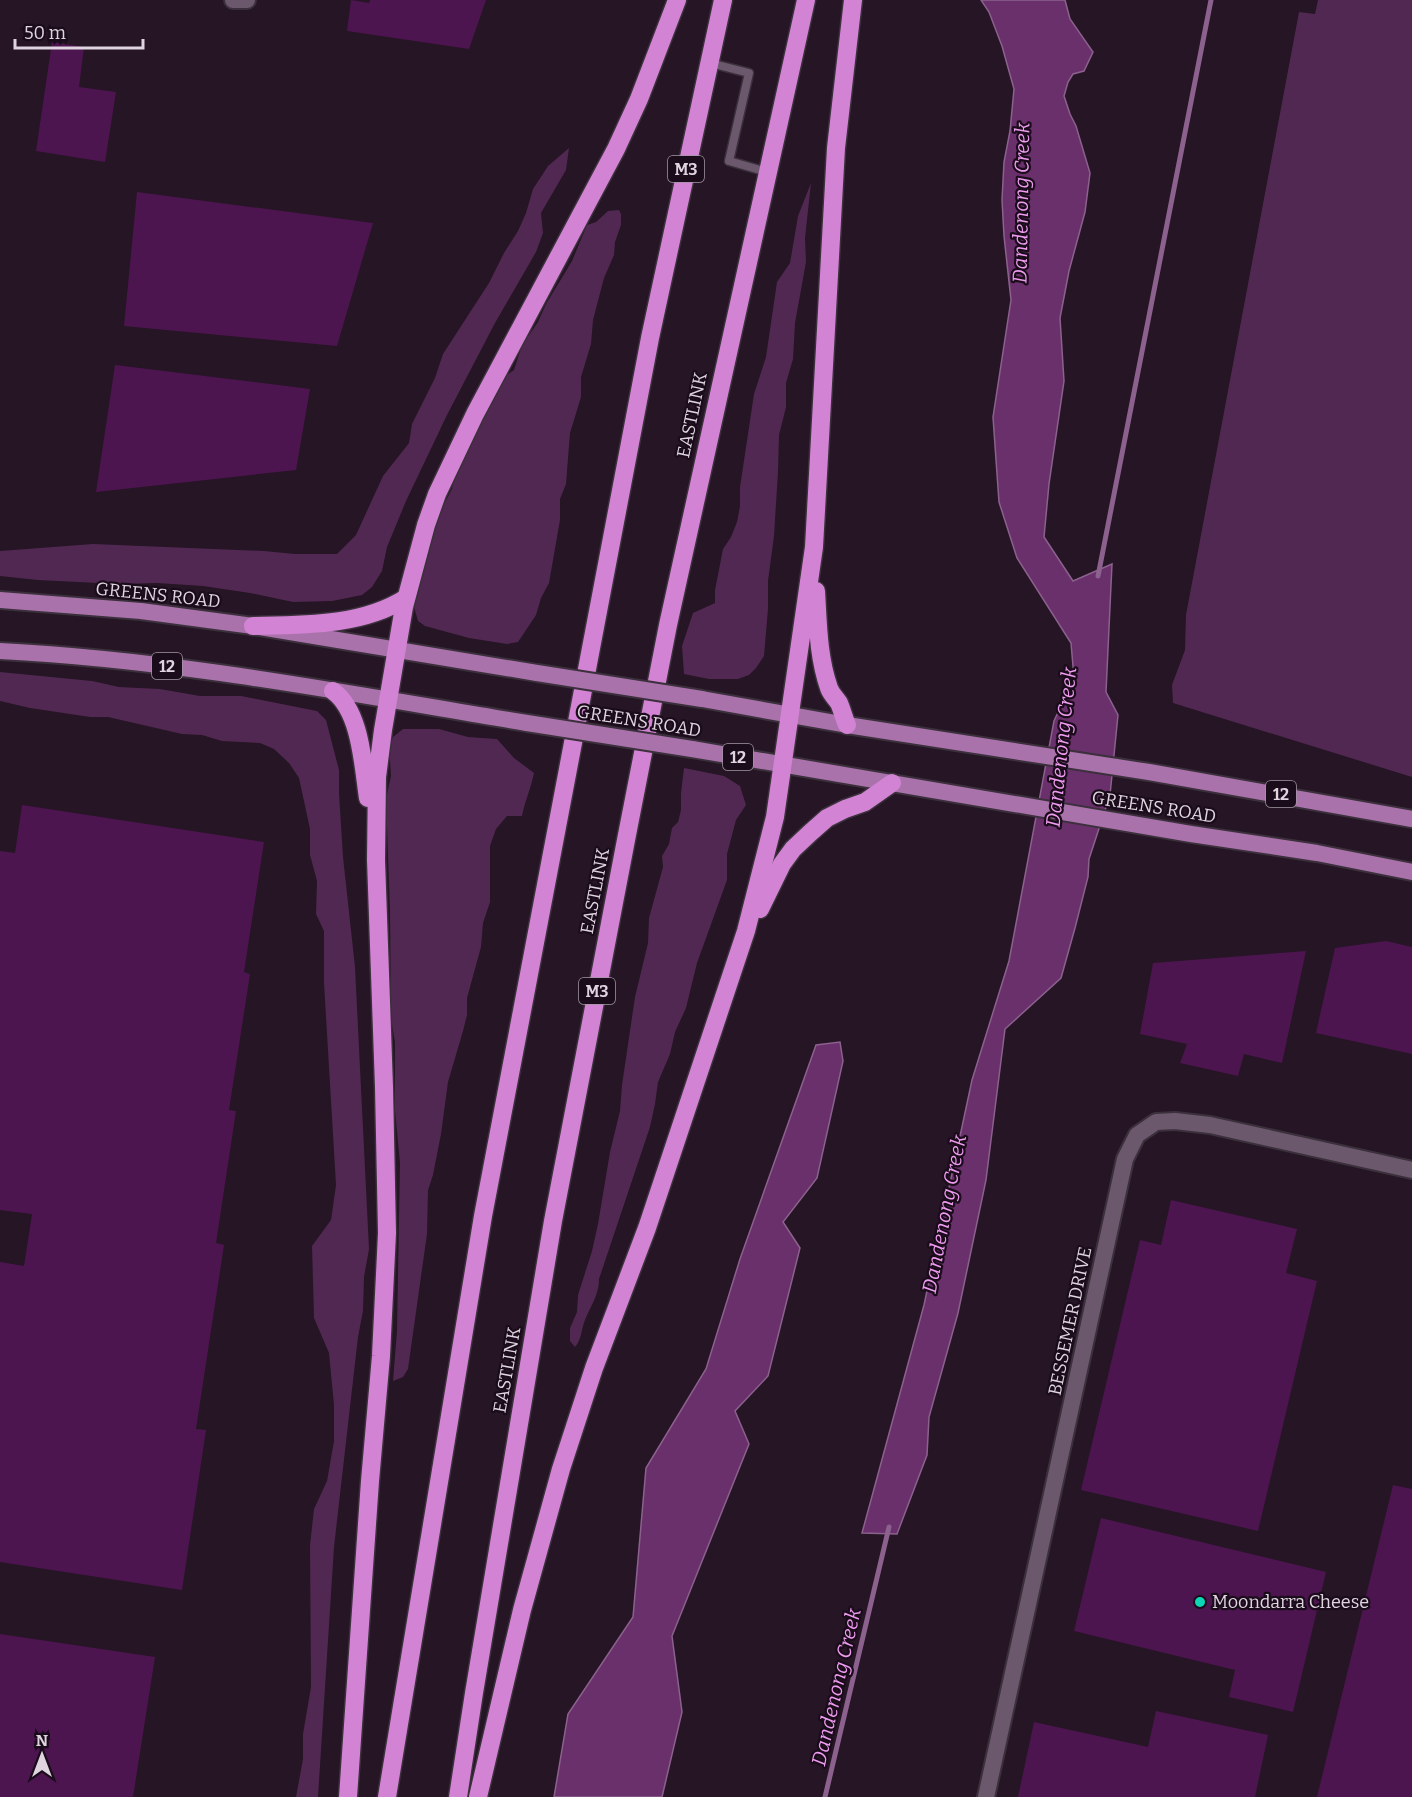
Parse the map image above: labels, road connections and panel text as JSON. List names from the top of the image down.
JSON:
{
  "streets": {
    "highway": ["M3", "EASTLINK"],
    "main road": ["GREENS ROAD", "12"],
    "street": ["BESSEMER DRIVE"]
  },
  "water": ["Dandenong Creek"],
  "places": ["Moondarra Cheese"],
  "scale_bar": "50 m",
  "north": "top"
}
